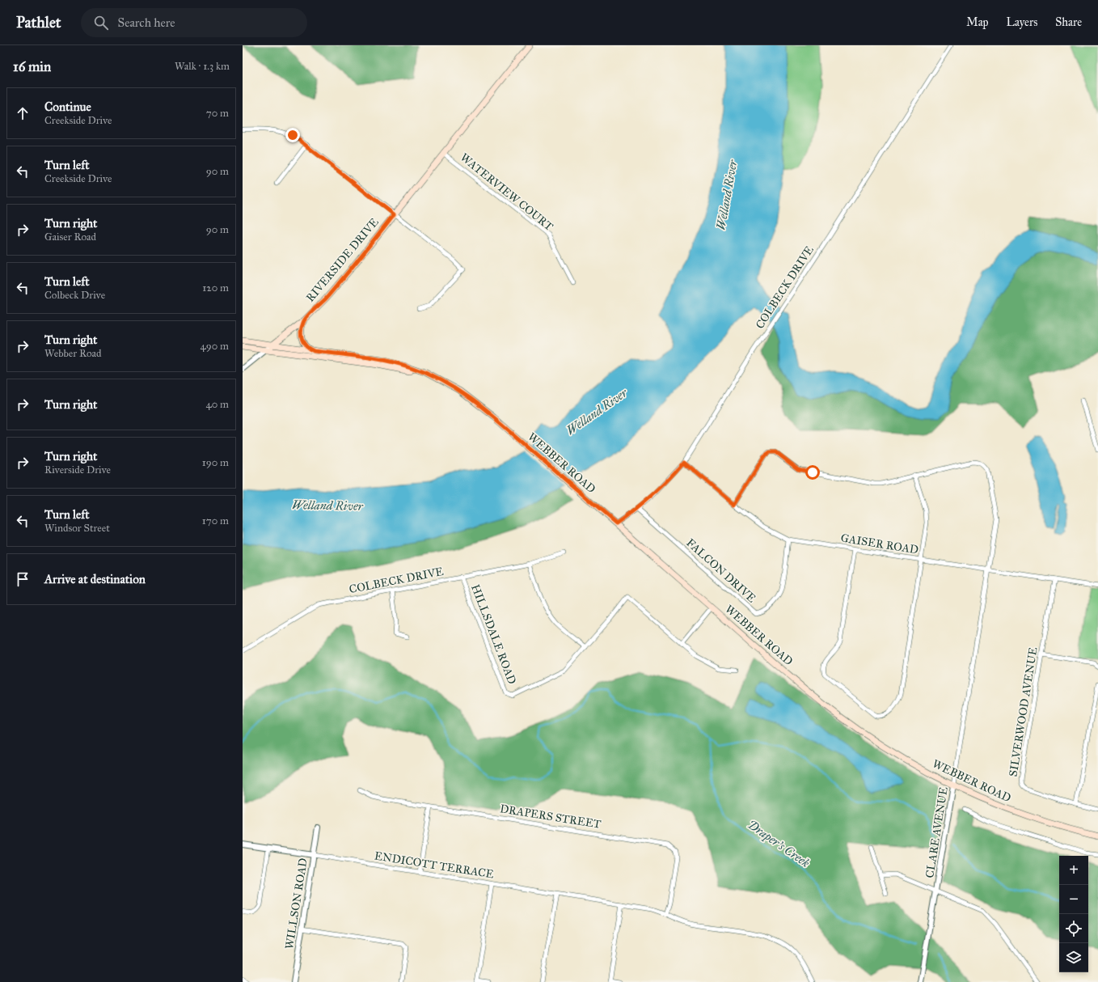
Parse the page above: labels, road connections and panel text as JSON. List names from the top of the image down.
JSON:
{
  "streets": {
    "main road": ["RIVERSIDE DRIVE", "WEBBER ROAD"],
    "street": [
      "WATERVIEW COURT",
      "COLBECK DRIVE",
      "GAISER ROAD",
      "FALCON DRIVE",
      "HILLSDALE ROAD",
      "SILVERWOOD AVENUE",
      "DRAPERS STREET",
      "CLARE AVENUE",
      "ENDICOTT TERRACE",
      "WILLSON ROAD"
    ]
  },
  "crossings": [
    ["WATERVIEW COURT", "RIVERSIDE DRIVE"],
    ["RIVERSIDE DRIVE", "WEBBER ROAD"],
    ["COLBECK DRIVE", "WEBBER ROAD"],
    ["COLBECK DRIVE", "GAISER ROAD"],
    ["COLBECK DRIVE", "FALCON DRIVE"],
    ["COLBECK DRIVE", "HILLSDALE ROAD"],
    ["WEBBER ROAD", "CLARE AVENUE"],
    ["GAISER ROAD", "FALCON DRIVE"],
    ["GAISER ROAD", "SILVERWOOD AVENUE"],
    ["GAISER ROAD", "CLARE AVENUE"],
    ["DRAPERS STREET", "ENDICOTT TERRACE"],
    ["ENDICOTT TERRACE", "WILLSON ROAD"]
  ],
  "water": ["Welland River", "Draper's Creek"],
  "page": {
    "header": "Pathlet",
    "search": "Search here",
    "nav": ["Map", "Layers", "Share"],
    "heading": ["16 min", "Walk · 1.3 km"],
    "list": [
      ["Continue", "Creekside Drive", "70 m"],
      ["Turn left", "Creekside Drive", "90 m"],
      ["Turn right", "Gaiser Road", "90 m"],
      ["Turn left", "Colbeck Drive", "120 m"],
      ["Turn right", "Webber Road", "490 m"],
      ["Turn right", "40 m"],
      ["Turn right", "Riverside Drive", "190 m"],
      ["Turn left", "Windsor Street", "170 m"],
      "Arrive at destination"
    ],
    "map_buttons": ["+", "−"]
  }
}
